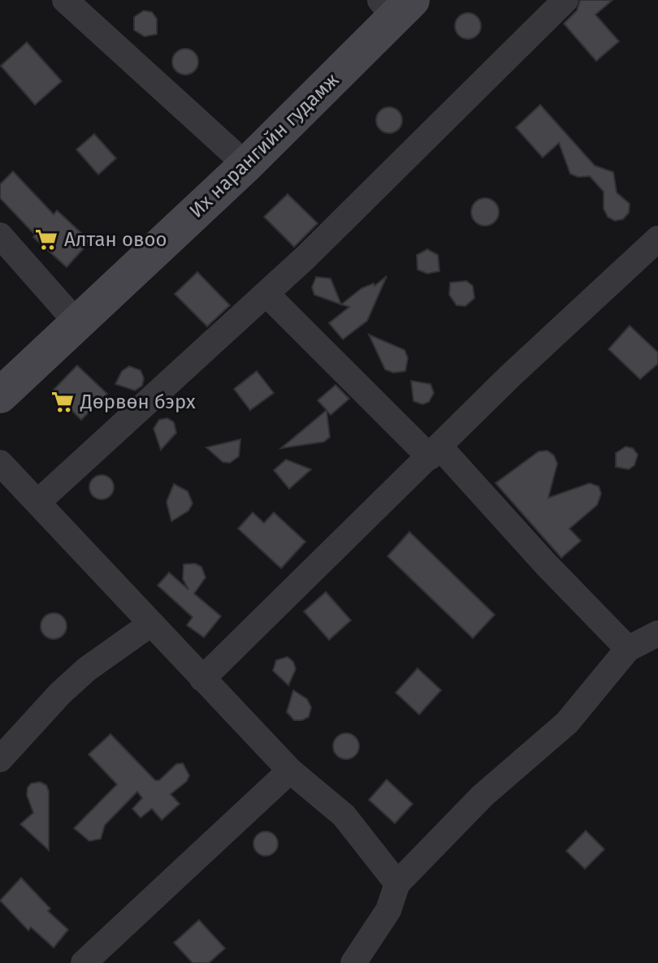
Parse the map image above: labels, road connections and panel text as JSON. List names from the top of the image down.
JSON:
{
  "streets": {
    "main road": ["Их нарангийн гудамж"]
  },
  "places": {
    "supermarket": ["Алтан овоо", "Дөрвөн бэрх"]
  }
}
